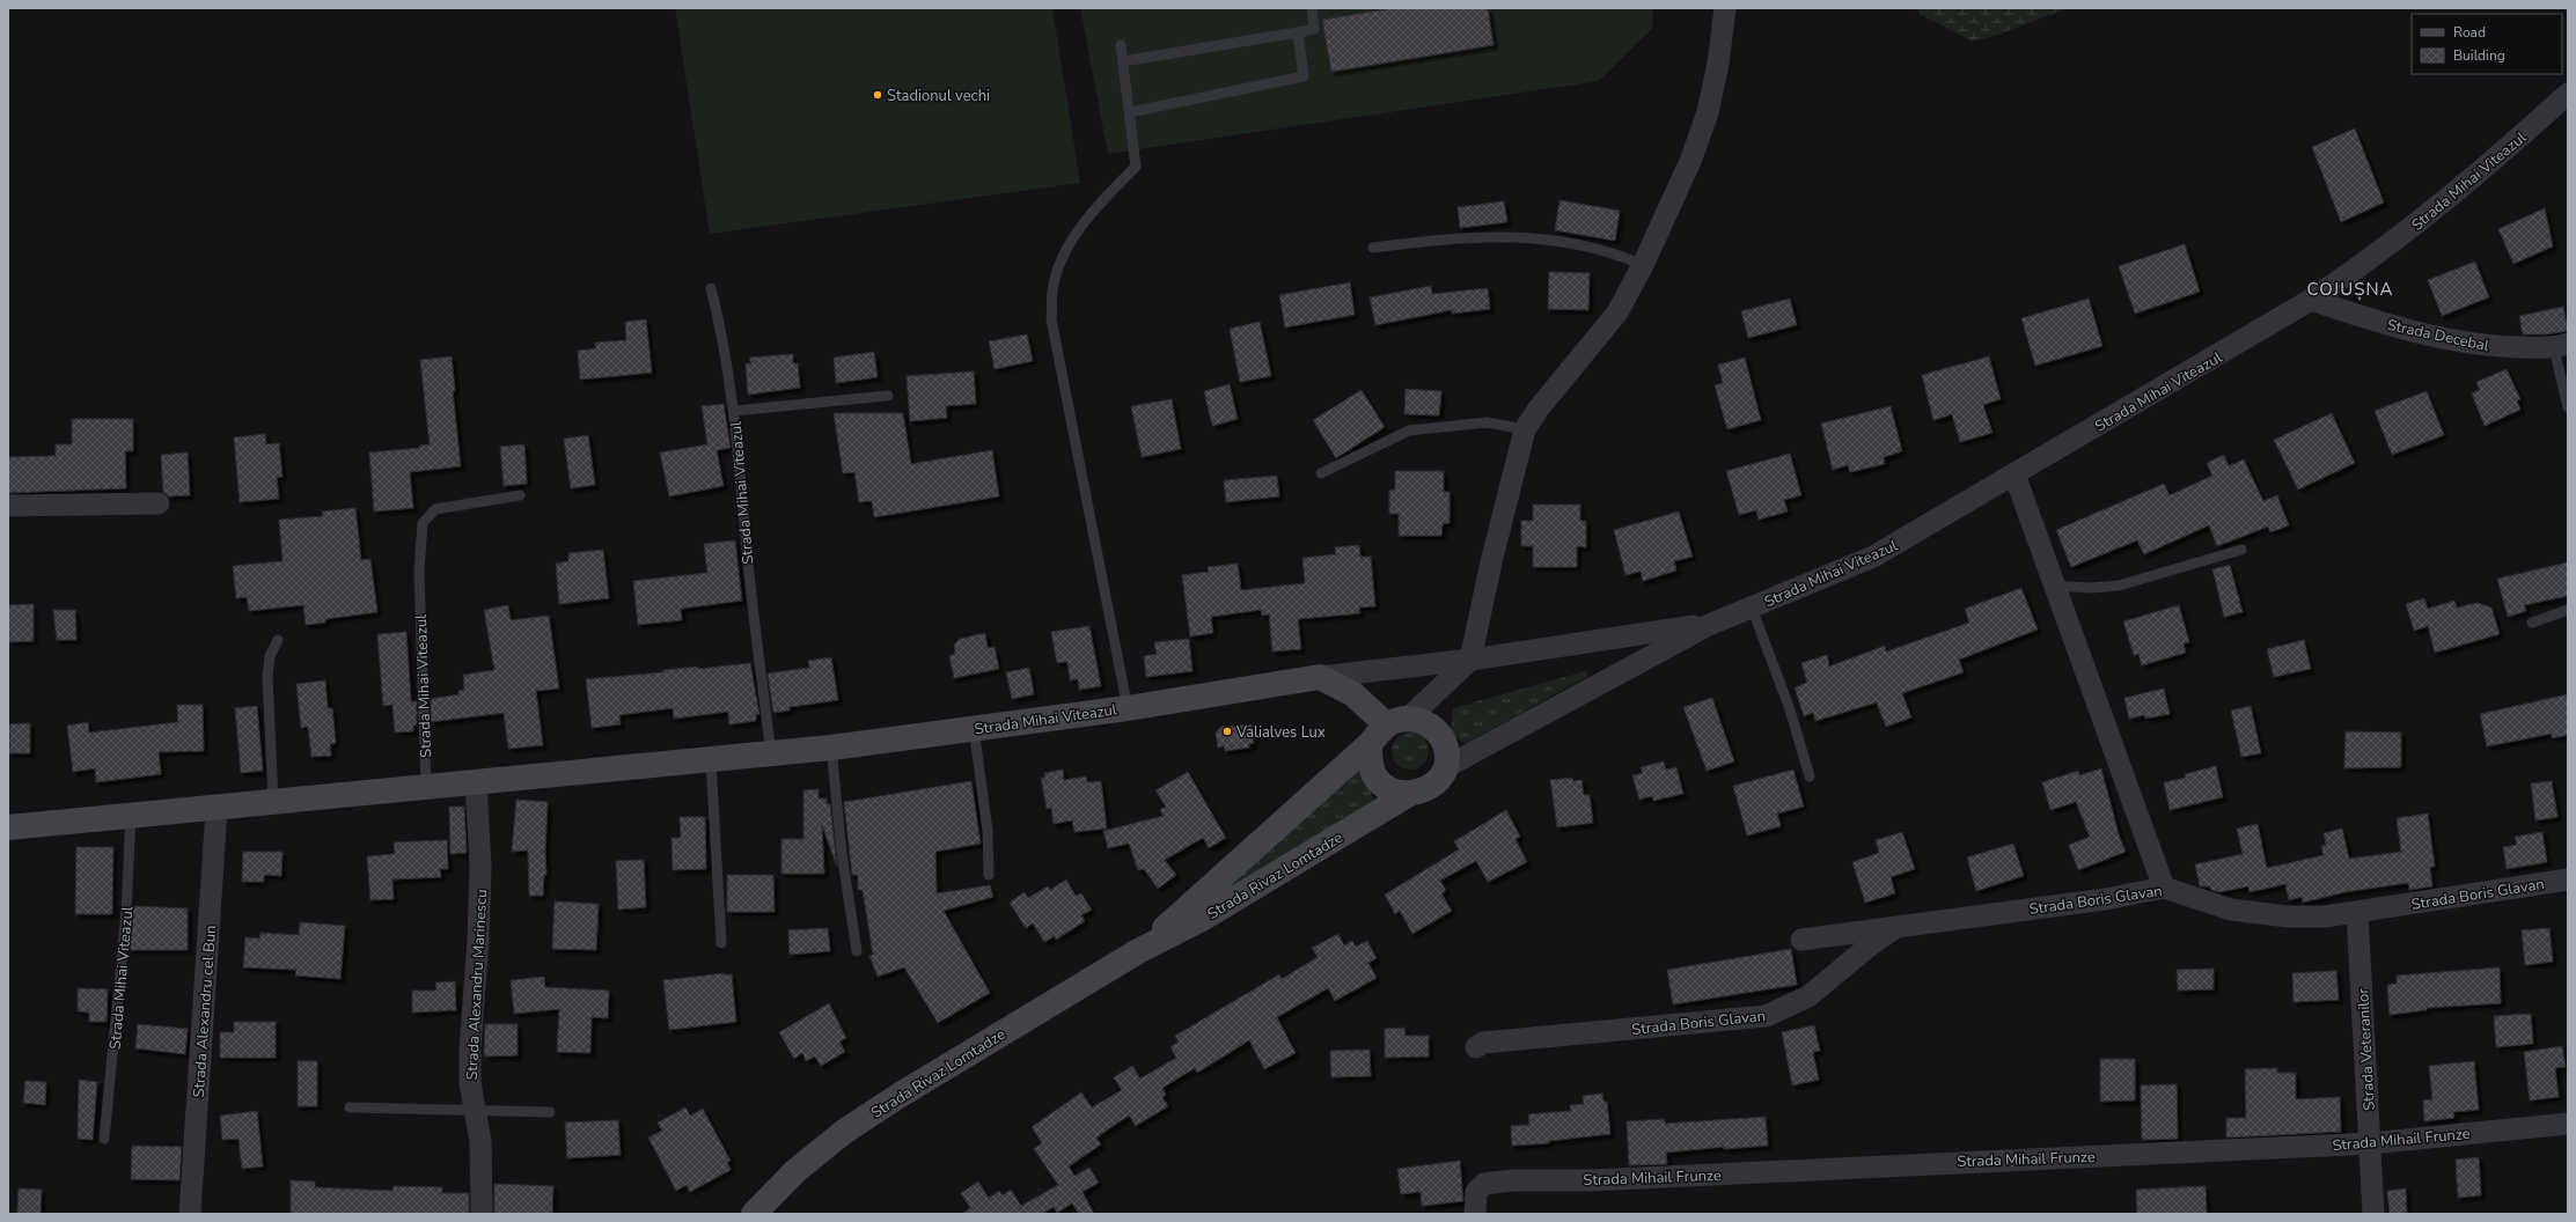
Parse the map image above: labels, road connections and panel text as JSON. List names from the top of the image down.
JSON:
{
  "streets": {
    "street": [
      "Strada Mihai Viteazul",
      "Strada Decebal",
      "Strada Rivaz Lomtadze",
      "Strada Boris Glavan",
      "Strada Alexandru Marinescu",
      "Strada Alexandru cel Bun",
      "Strada Veteranilor",
      "Strada Mihail Frunze"
    ]
  },
  "crossings": [
    ["Strada Mihai Viteazul", "Strada Decebal"],
    ["Strada Mihai Viteazul", "Strada Rivaz Lomtadze"],
    ["Strada Mihai Viteazul", "Strada Alexandru Marinescu"],
    ["Strada Mihai Viteazul", "Strada Alexandru cel Bun"],
    ["Strada Boris Glavan", "Strada Veteranilor"],
    ["Strada Veteranilor", "Strada Mihail Frunze"]
  ],
  "districts": ["COJUȘNA"],
  "places": ["Stadionul vechi", "Valialves Lux"],
  "legend": ["Road", "Building"]
}
